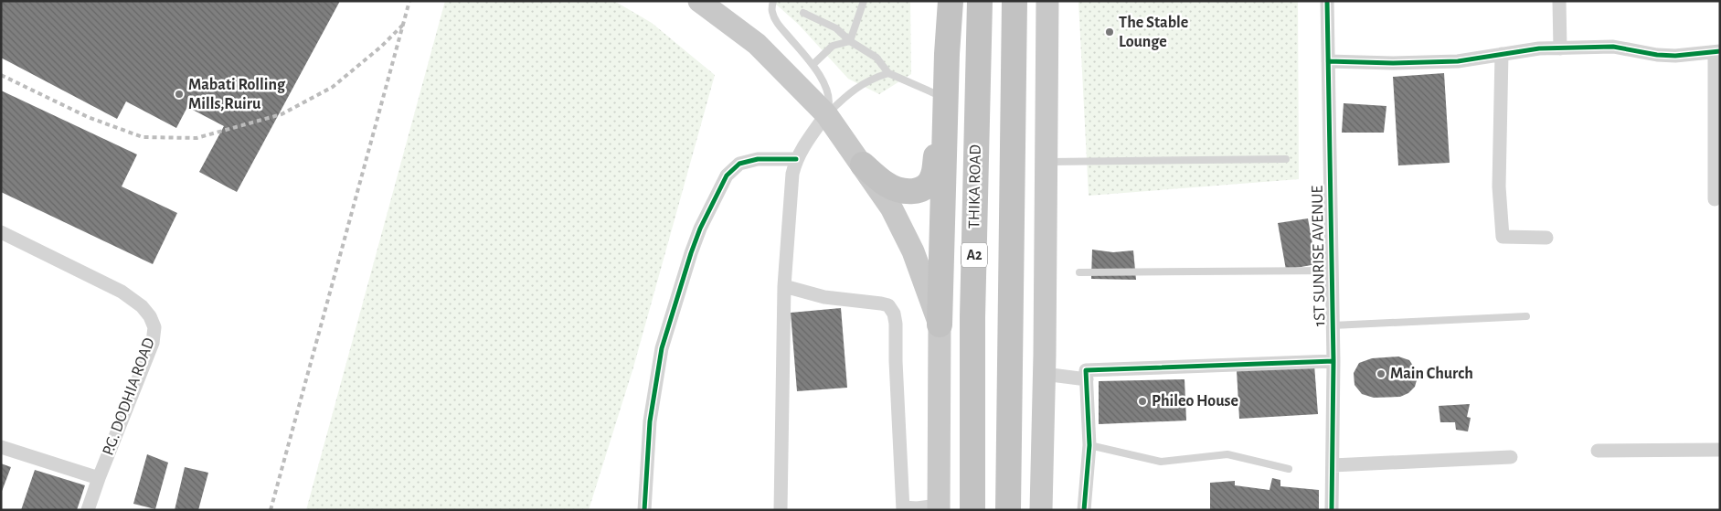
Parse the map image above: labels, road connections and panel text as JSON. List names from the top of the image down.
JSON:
{
  "streets": {
    "highway": ["THIKA ROAD", "A2"],
    "street": ["1ST SUNRISE AVENUE", "P.G. DODHIA ROAD"]
  },
  "places": [
    "The Stable Lounge",
    "Mabati Rolling Mills,Ruiru",
    "Main Church",
    "Phileo House"
  ]
}
